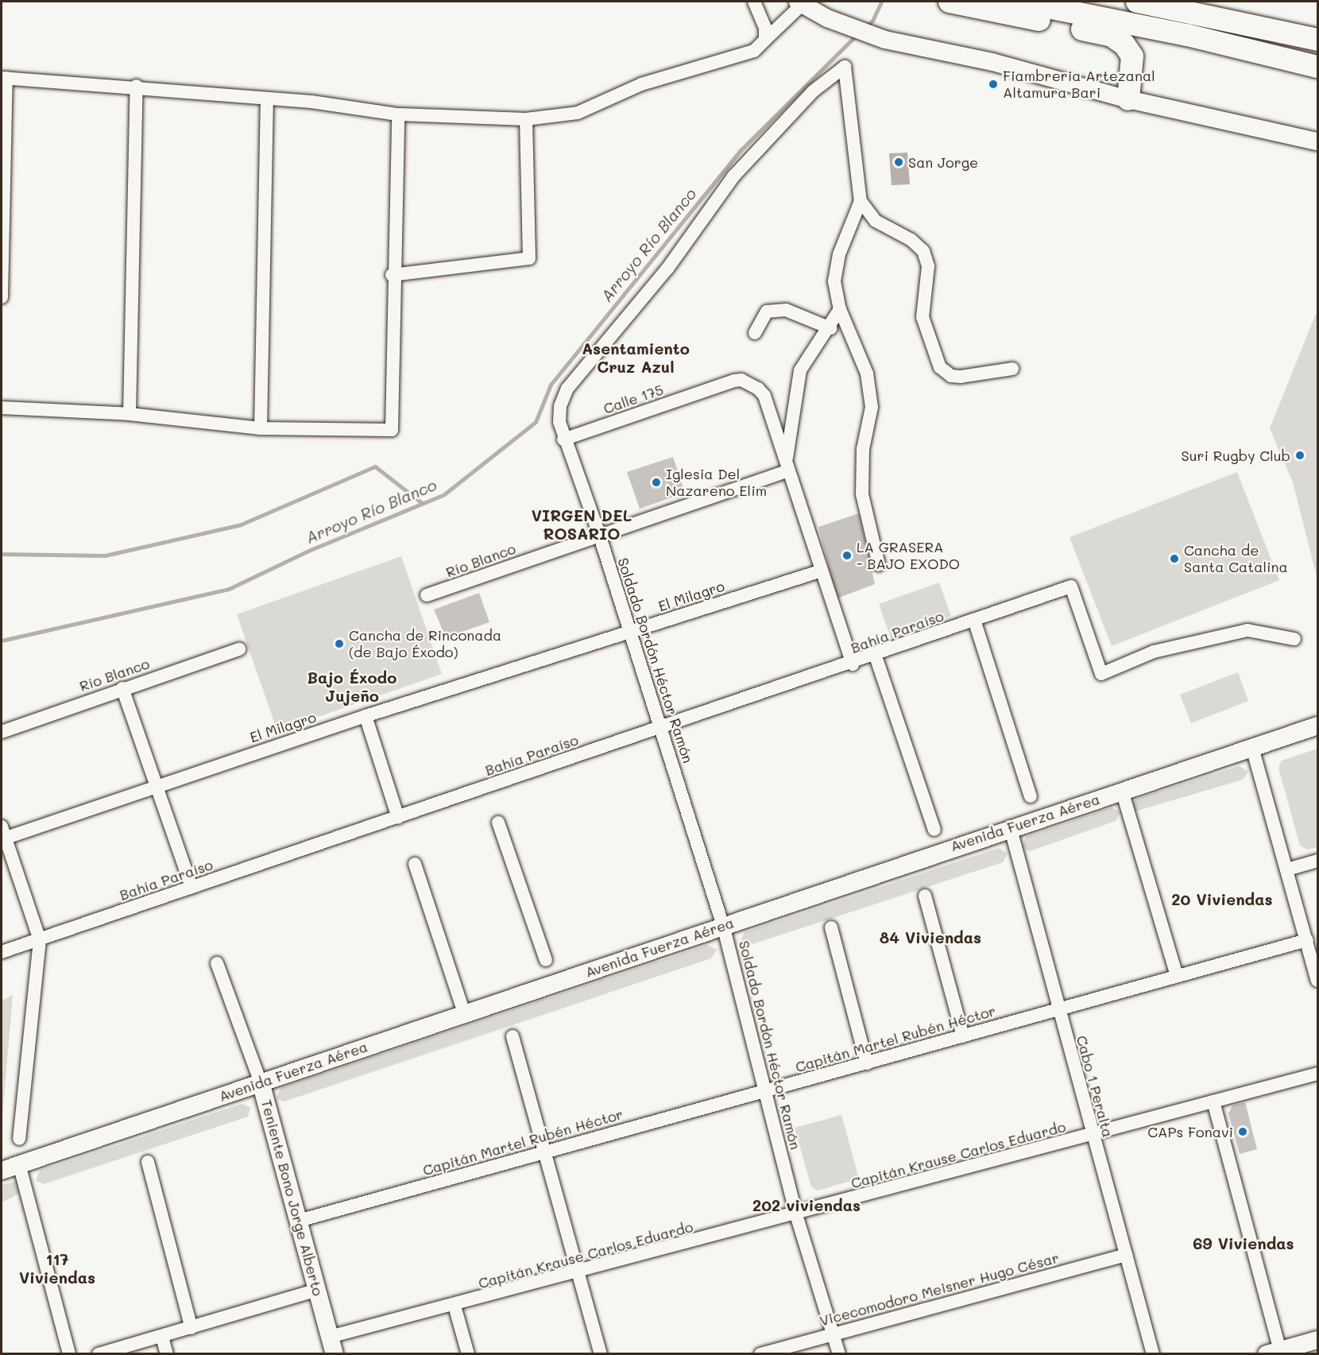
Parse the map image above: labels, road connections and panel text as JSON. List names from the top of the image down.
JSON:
{
  "streets": {
    "main road": ["Avenida Fuerza Aérea", "Teniente Bono Jorge Alberto"],
    "street": [
      "Calle 175",
      "Río Blanco",
      "El Milagro",
      "Bahía Paraíso",
      "Soldado Bordón Héctor Ramón",
      "Capitán Martel Rubén Héctor",
      "Cabo 1 Peralta",
      "Capitán Krause Carlos Eduardo",
      "Vicecomodoro Meisner Hugo César"
    ]
  },
  "crossings": [
    ["Calle 175", "Río Blanco"],
    ["Calle 175", "Soldado Bordón Héctor Ramón"],
    ["Río Blanco", "Soldado Bordón Héctor Ramón"],
    ["El Milagro", "Soldado Bordón Héctor Ramón"],
    ["Bahía Paraíso", "Soldado Bordón Héctor Ramón"],
    ["Soldado Bordón Héctor Ramón", "Avenida Fuerza Aérea"],
    ["Soldado Bordón Héctor Ramón", "Capitán Martel Rubén Héctor"],
    ["Soldado Bordón Héctor Ramón", "Capitán Krause Carlos Eduardo"],
    ["Soldado Bordón Héctor Ramón", "Vicecomodoro Meisner Hugo César"],
    ["Avenida Fuerza Aérea", "Cabo 1 Peralta"],
    ["Avenida Fuerza Aérea", "Teniente Bono Jorge Alberto"],
    ["Capitán Martel Rubén Héctor", "Cabo 1 Peralta"],
    ["Capitán Martel Rubén Héctor", "Teniente Bono Jorge Alberto"],
    ["Cabo 1 Peralta", "Capitán Krause Carlos Eduardo"],
    ["Cabo 1 Peralta", "Vicecomodoro Meisner Hugo César"],
    ["Capitán Krause Carlos Eduardo", "Teniente Bono Jorge Alberto"]
  ],
  "districts": [
    "Asentamiento Cruz Azul",
    "VIRGEN DEL ROSARIO",
    "Bajo Éxodo Jujeño",
    "20 Viviendas",
    "84 Viviendas",
    "202 viviendas",
    "69 Viviendas",
    "117 Viviendas"
  ],
  "water": ["Arroyo Río Blanco"],
  "places": [
    "Fiambreria Artezanal Altamura Bari",
    "San Jorge",
    "Suri Rugby Club",
    "Iglesia Del Nazareno Elim",
    "LA GRASERA - BAJO EXODO",
    "Cancha de Santa Catalina",
    "Cancha de Rinconada (de Bajo Éxodo)",
    "CAPs Fonavi"
  ]
}
